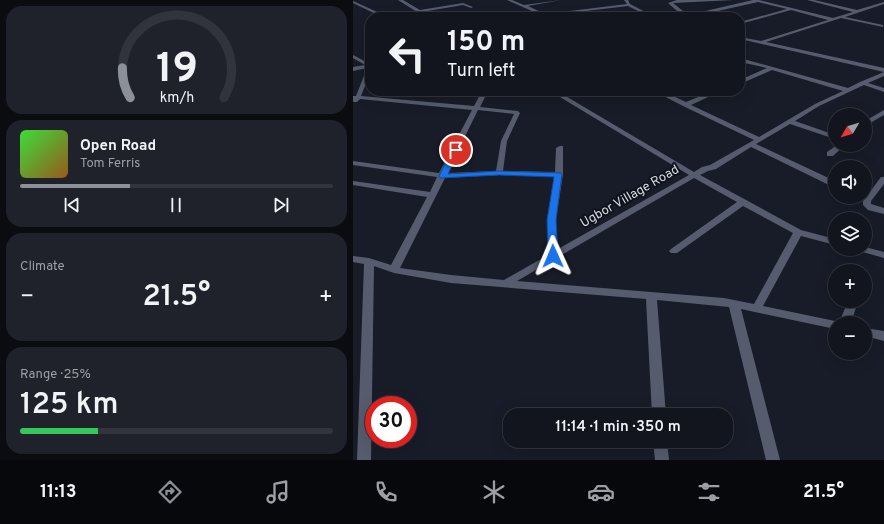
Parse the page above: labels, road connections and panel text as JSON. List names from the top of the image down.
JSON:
{
  "streets": {
    "street": ["Ugbor Village Road"]
  },
  "north": "bottom left",
  "page": {
    "turn": ["150 m", "Turn left"],
    "map_buttons": ["+", "−"],
    "song": ["Open Road", "Tom Ferris"],
    "tile": [
      "Climate",
      ["Range · 25%", "125 km"]
    ],
    "heat": ["−", "21.5°", "+"],
    "limit": "30",
    "trip": "11:14 · 1 min · 350 m",
    "tabs": ["11:13", "21.5°"],
    "gauge": ["19", "km/h"]
  }
}
